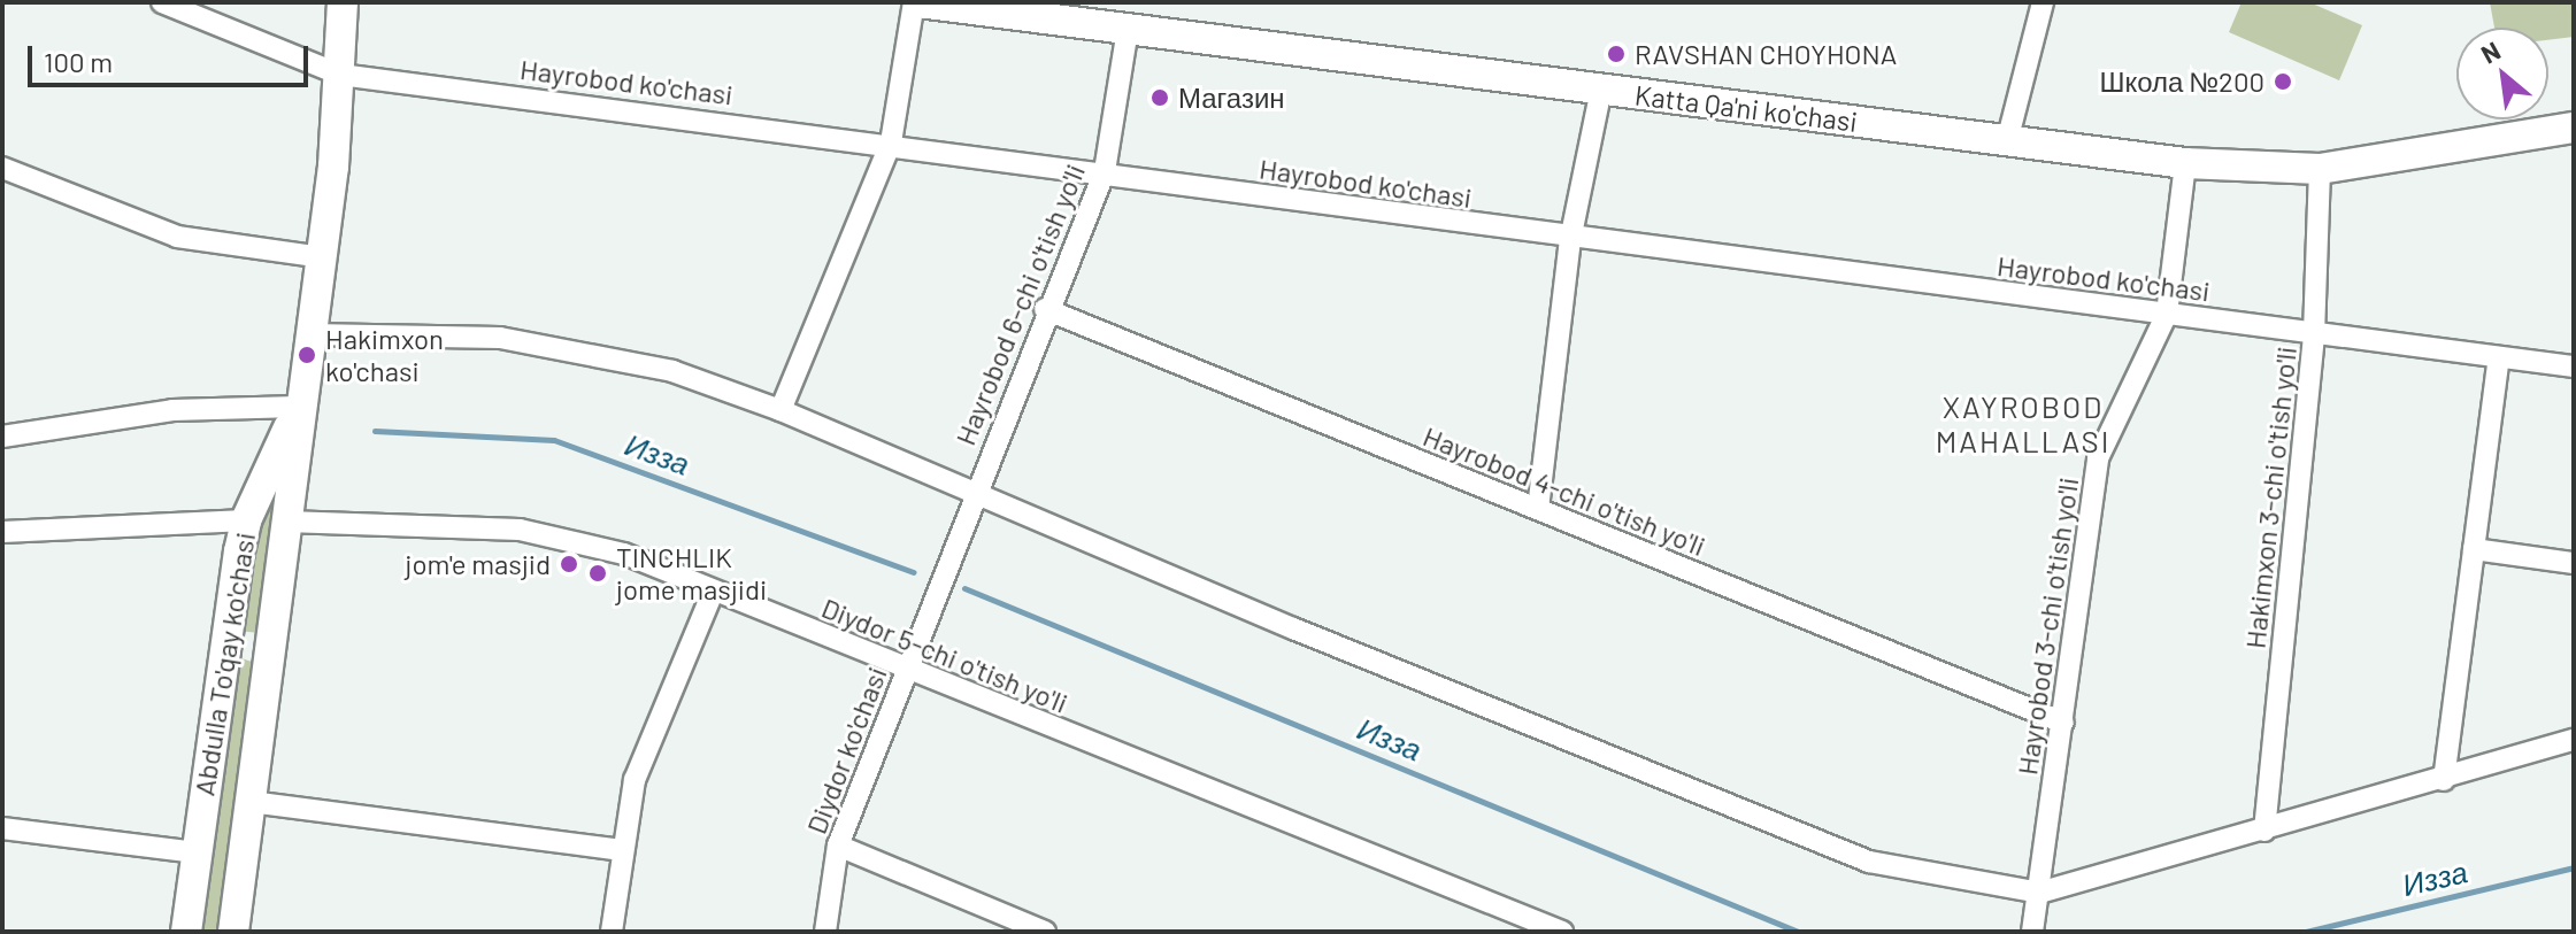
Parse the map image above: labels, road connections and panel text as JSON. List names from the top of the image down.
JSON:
{
  "streets": {
    "main road": ["Katta Qa'ni ko'chasi", "Abdulla To'qay ko'chasi"],
    "street": [
      "Hayrobod ko'chasi",
      "Hayrobod 6-chi o'tish yo'li",
      "Hayrobod 4-chi o'tish yo'li",
      "Hakimxon 3-chi o'tish yo'li",
      "Hayrobod 3-chi o'tish yo'li",
      "Diydor 5-chi o'tish yo'li",
      "Diydor ko'chasi"
    ]
  },
  "crossings": [
    ["Hayrobod ko'chasi", "Hayrobod 6-chi o'tish yo'li"],
    ["Hayrobod ko'chasi", "Hakimxon 3-chi o'tish yo'li"],
    ["Hayrobod ko'chasi", "Hayrobod 3-chi o'tish yo'li"],
    ["Hayrobod ko'chasi", "Abdulla To'qay ko'chasi"],
    ["Katta Qa'ni ko'chasi", "Hayrobod 6-chi o'tish yo'li"],
    ["Katta Qa'ni ko'chasi", "Hakimxon 3-chi o'tish yo'li"],
    ["Katta Qa'ni ko'chasi", "Hayrobod 3-chi o'tish yo'li"],
    ["Hayrobod 6-chi o'tish yo'li", "Hayrobod 4-chi o'tish yo'li"],
    ["Hayrobod 6-chi o'tish yo'li", "Diydor ko'chasi"],
    ["Hayrobod 4-chi o'tish yo'li", "Hayrobod 3-chi o'tish yo'li"],
    ["Diydor 5-chi o'tish yo'li", "Abdulla To'qay ko'chasi"],
    ["Diydor 5-chi o'tish yo'li", "Diydor ko'chasi"]
  ],
  "districts": ["XAYROBOD MAHALLASI"],
  "water": ["Изза"],
  "places": [
    "RAVSHAN CHOYHONA",
    "Школа №200",
    "Магазин",
    "Hakimxon ko'chasi",
    "jom'e masjid",
    "TINCHLIK jome masjidi"
  ],
  "scale_bar": "100 m",
  "north": "top left"
}
